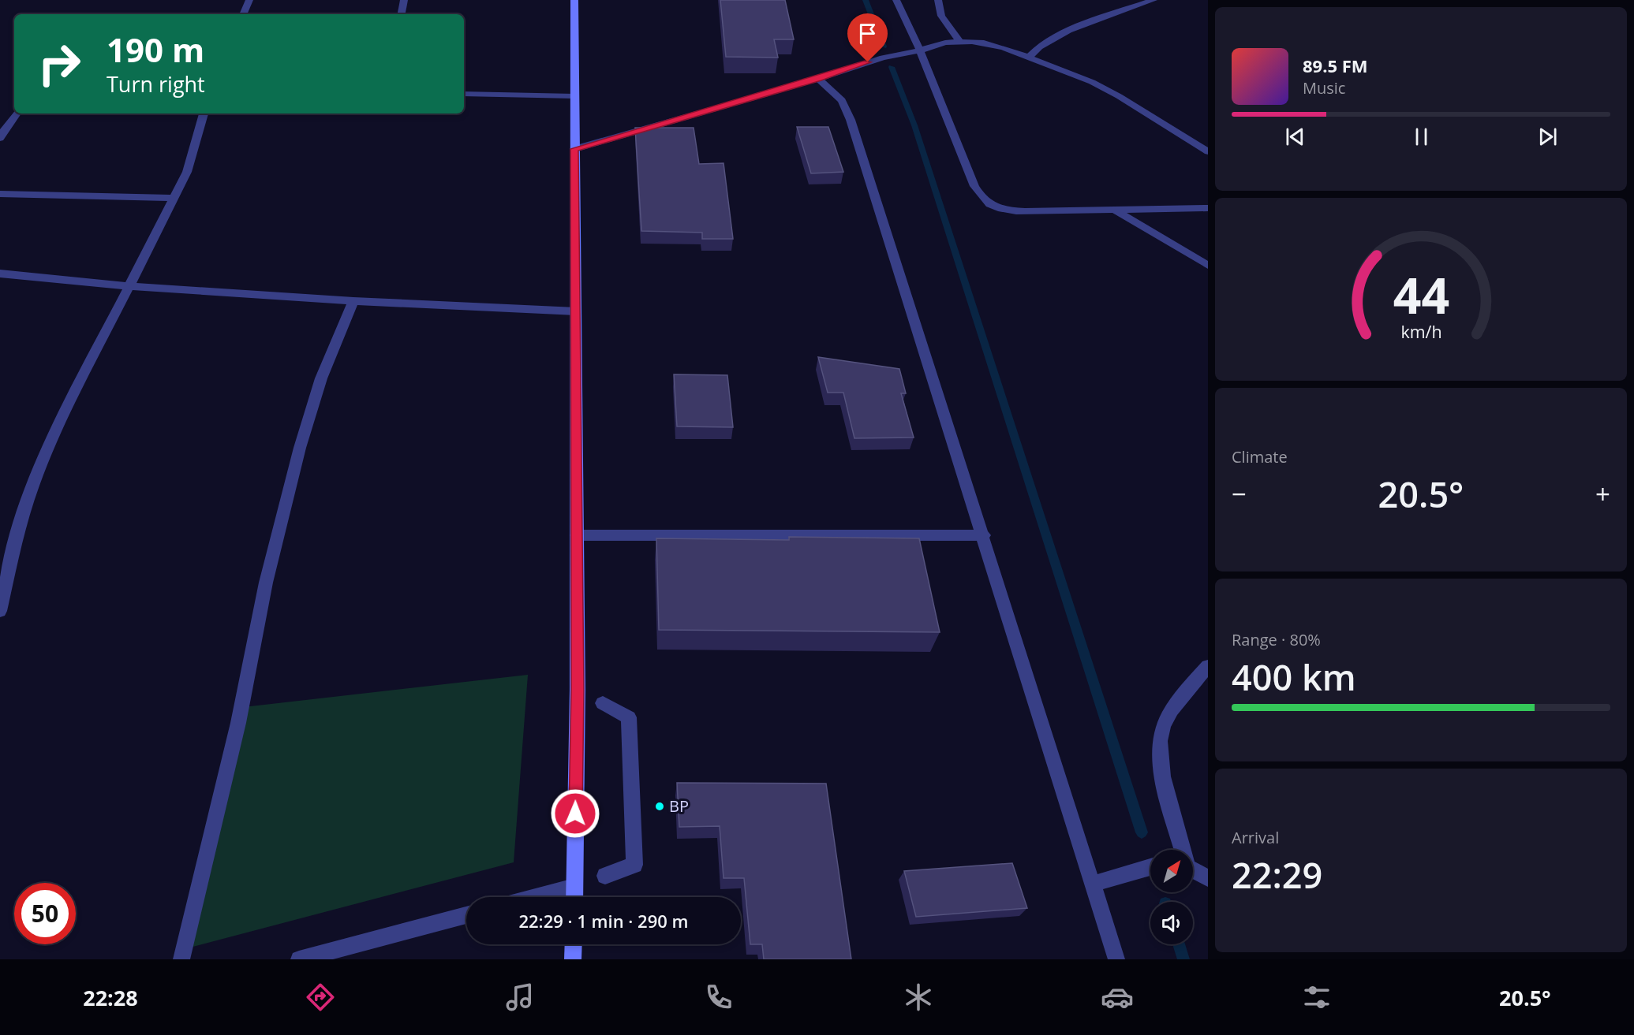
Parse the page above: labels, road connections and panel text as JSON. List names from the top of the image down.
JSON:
{
  "places": ["BP"],
  "north": "top right",
  "page": {
    "turn": ["190 m", "Turn right"],
    "song": ["89.5 FM", "Music"],
    "tile": [
      "Climate",
      ["Range · 80%", "400 km"],
      ["Arrival", "22:29"]
    ],
    "heat": ["−", "20.5°", "+"],
    "limit": "50",
    "trip": "22:29 · 1 min · 290 m",
    "tabs": ["22:28", "20.5°"],
    "gauge": ["44", "km/h"]
  }
}
